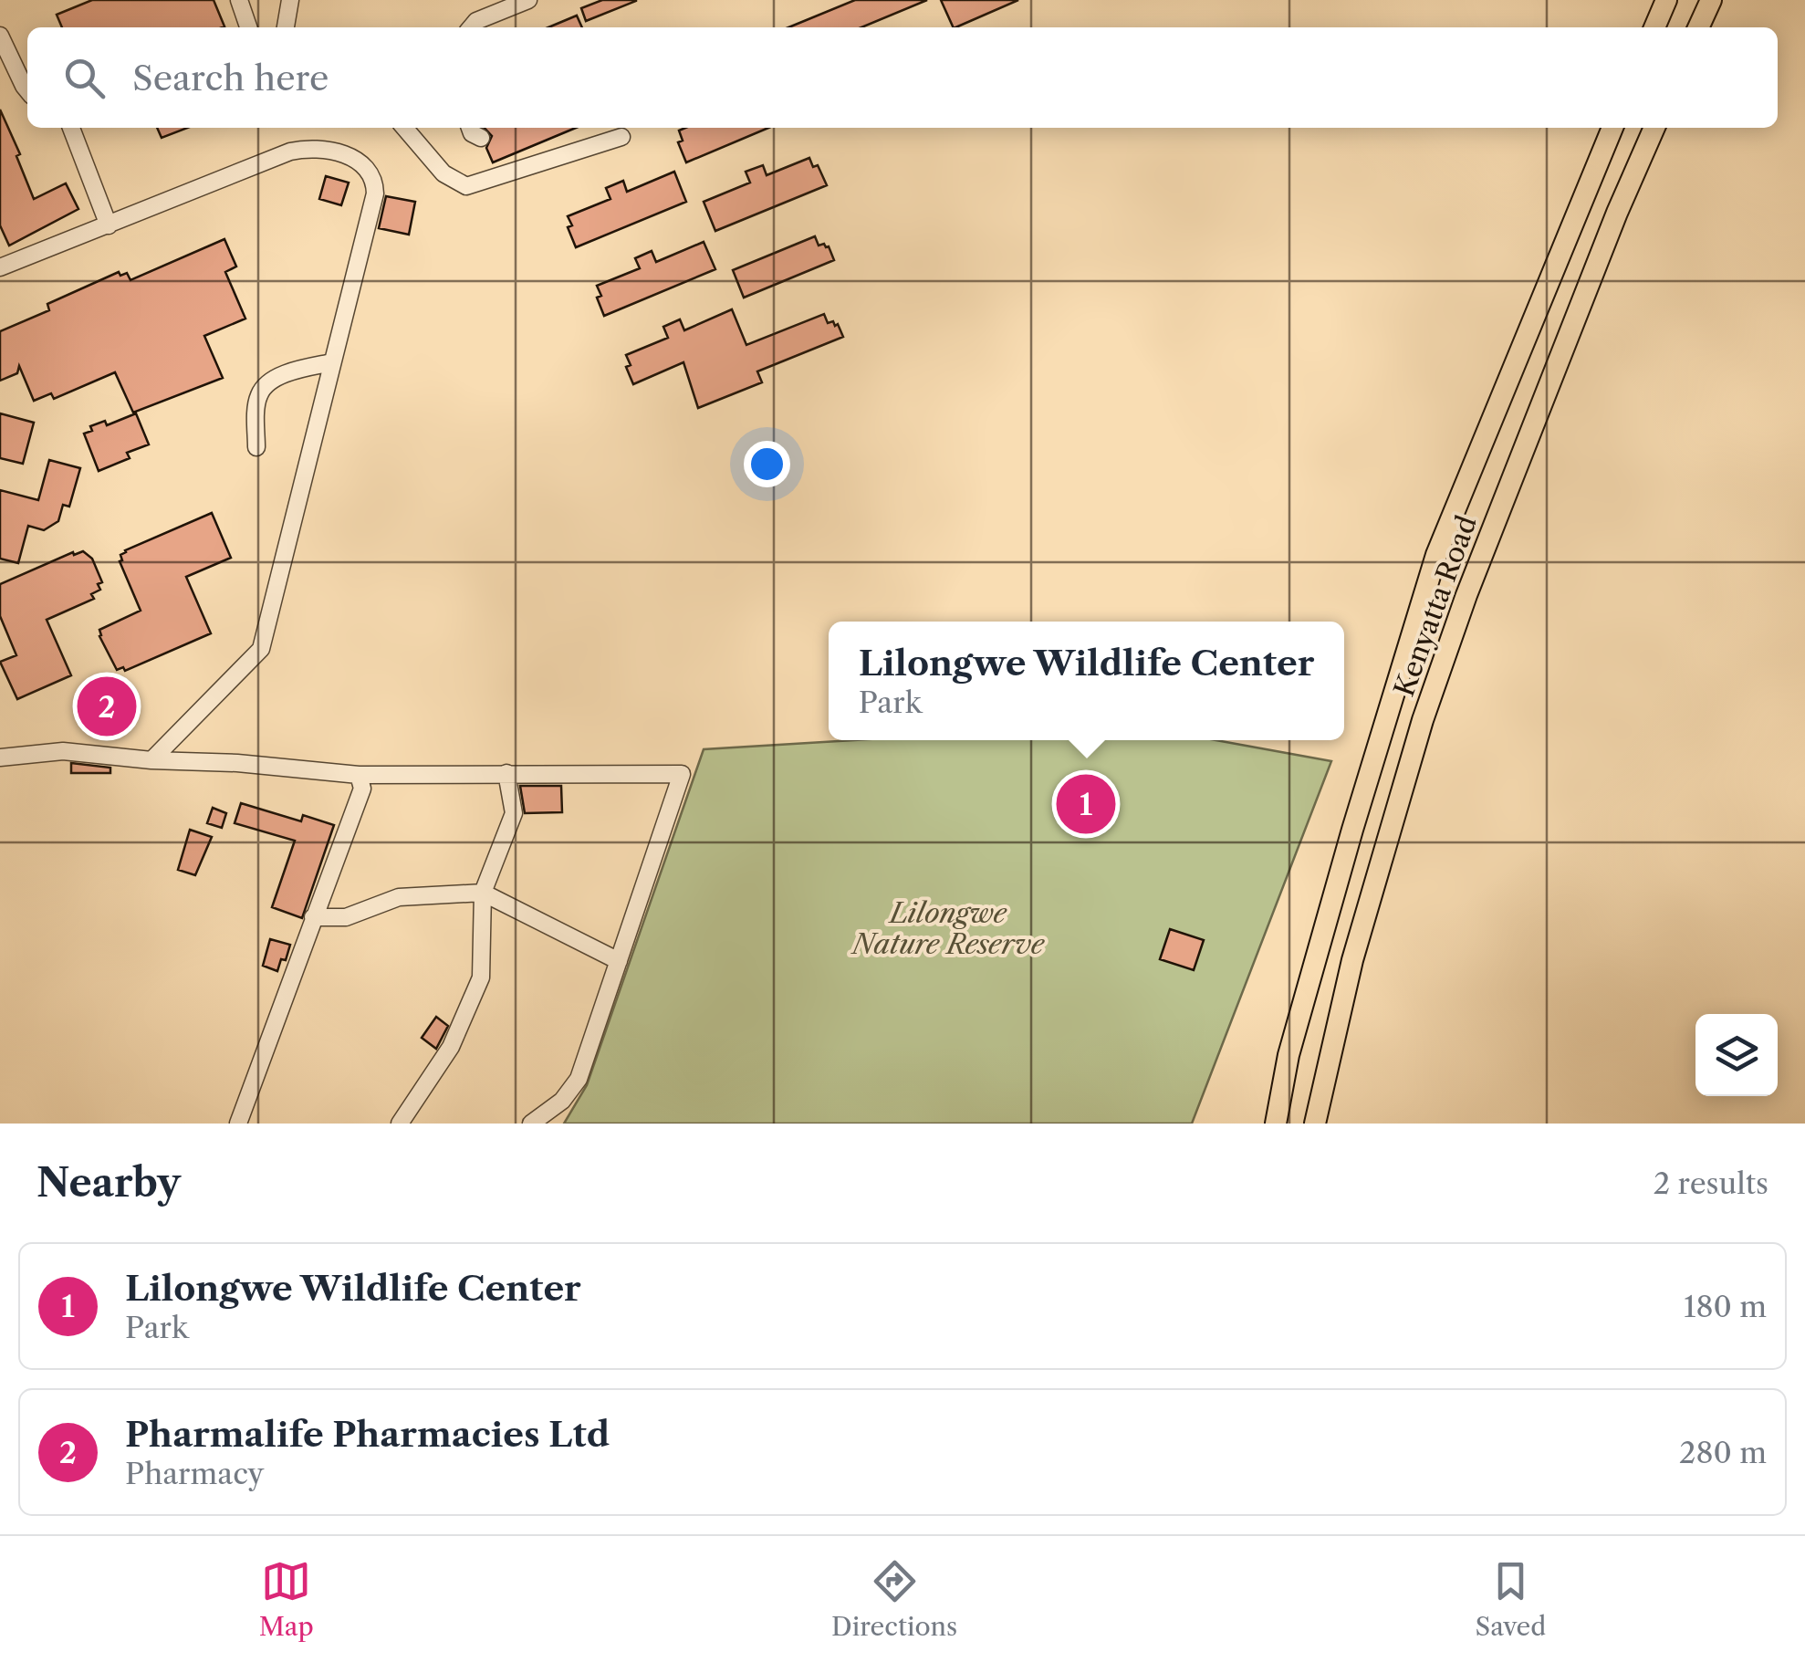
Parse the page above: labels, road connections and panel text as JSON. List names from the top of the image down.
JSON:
{
  "streets": {
    "main road": ["Kenyatta Road"]
  },
  "parks": ["Lilongwe Nature Reserve"],
  "page": {
    "search": "Search here",
    "popup": ["Lilongwe Wildlife Center", "Park"],
    "pins": ["2", "1"],
    "heading": ["Nearby", "2 results"],
    "list": [
      {
        "mark": "1",
        "name": "Lilongwe Wildlife Center",
        "note": "Park",
        "value": "180 m"
      },
      {
        "mark": "2",
        "name": "Pharmalife Pharmacies Ltd",
        "note": "Pharmacy",
        "value": "280 m"
      }
    ],
    "nav": ["Map", "Directions", "Saved"]
  }
}
